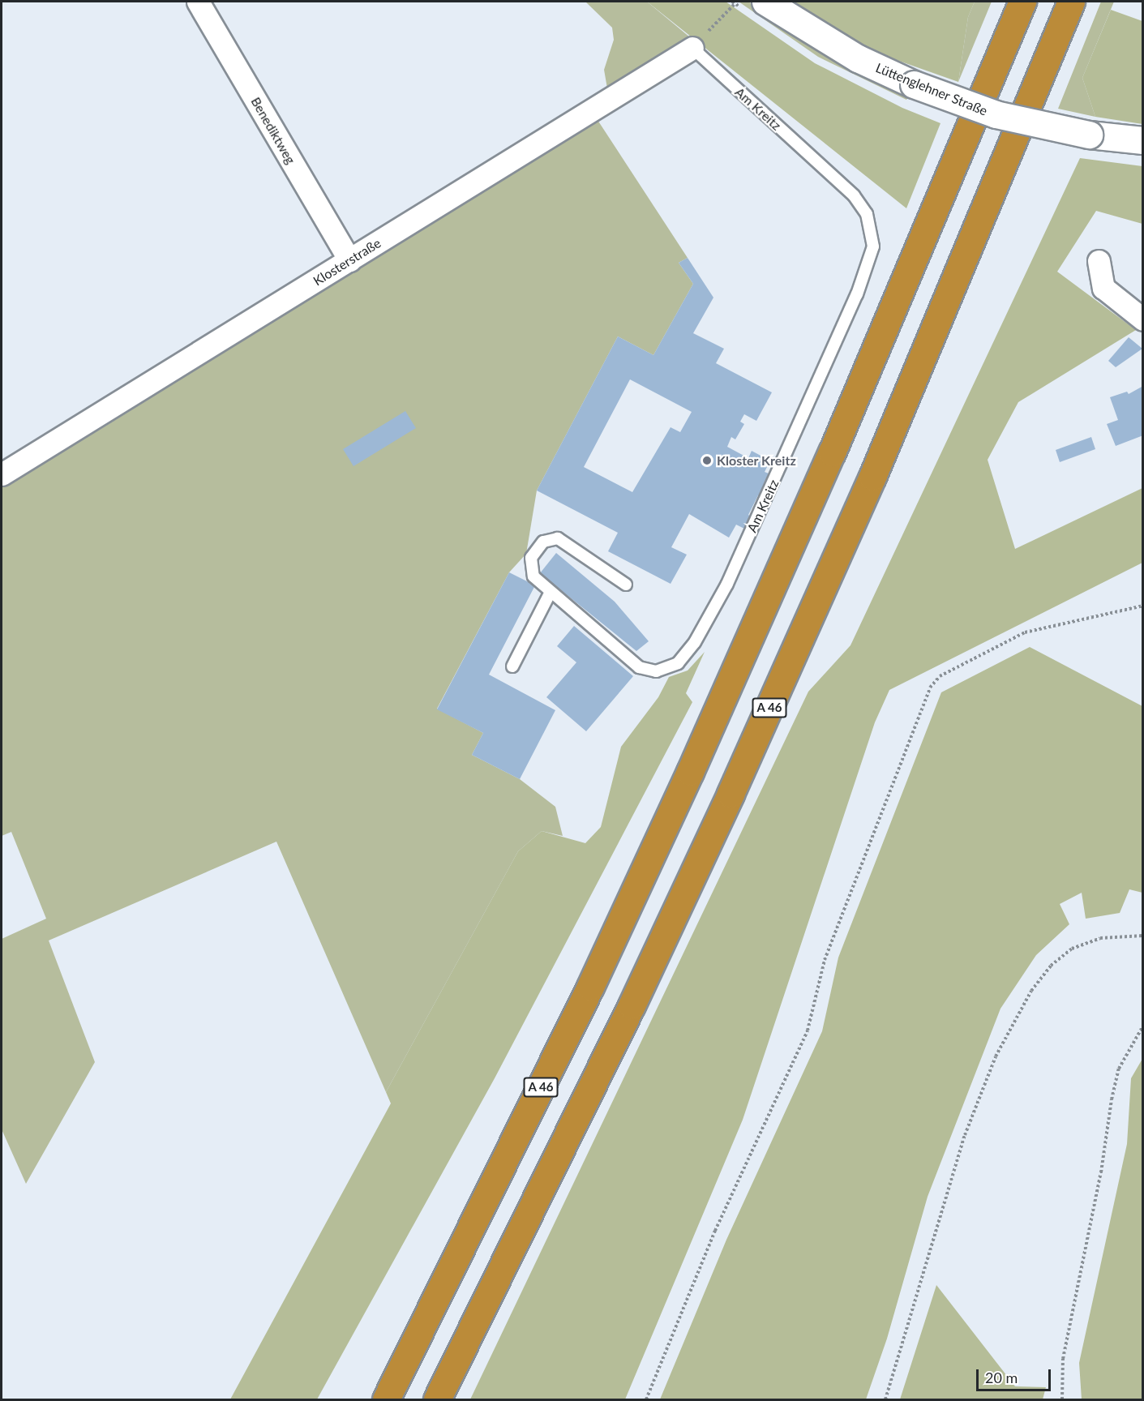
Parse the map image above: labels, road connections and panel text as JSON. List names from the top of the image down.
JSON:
{
  "streets": {
    "highway": ["A 46"],
    "main road": ["Lüttenglehner Straße"],
    "street": ["Benediktweg", "Klosterstraße"],
    "lane": ["Am Kreitz"]
  },
  "crossings": [
    ["Am Kreitz", "Klosterstraße"],
    ["Benediktweg", "Klosterstraße"]
  ],
  "places": ["Kloster Kreitz"],
  "scale_bar": "20 m"
}
